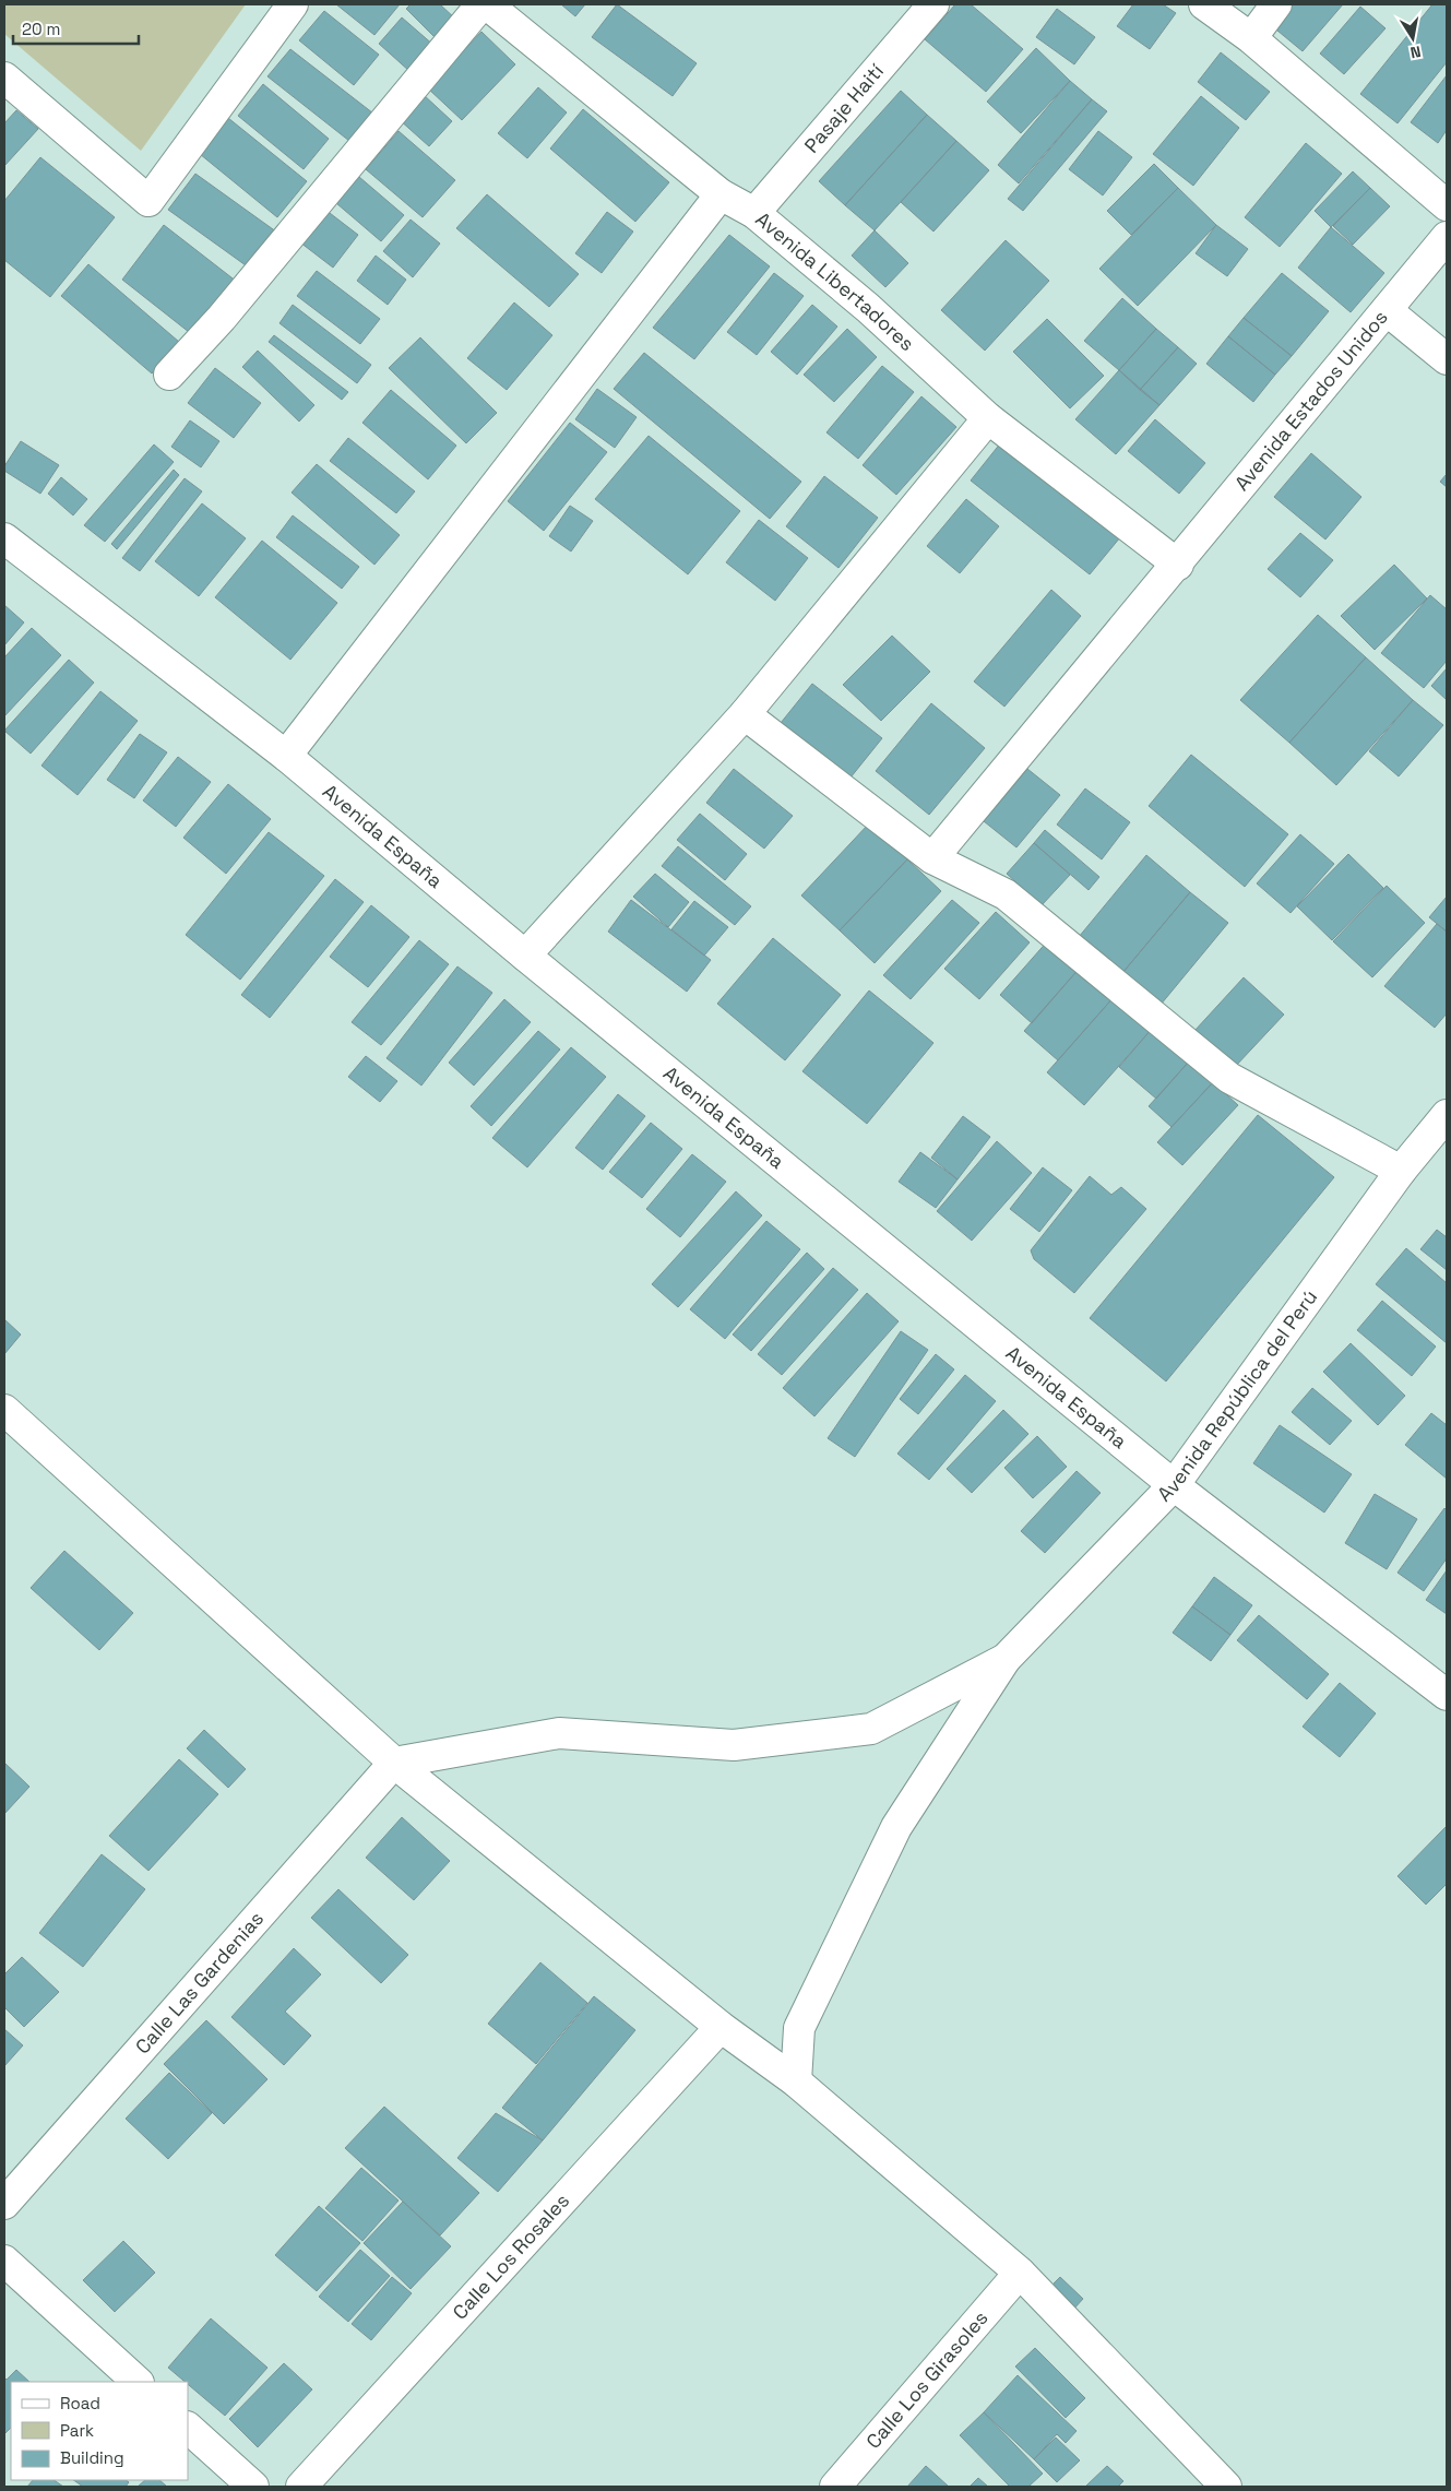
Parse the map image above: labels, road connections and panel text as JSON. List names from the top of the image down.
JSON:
{
  "streets": {
    "street": [
      "Pasaje Haití",
      "Avenida Libertadores",
      "Avenida Estados Unidos",
      "Avenida España",
      "Avenida República del Perú",
      "Calle Las Gardenias",
      "Calle Los Rosales",
      "Calle Los Girasoles"
    ]
  },
  "crossings": [
    ["Pasaje Haití", "Avenida Libertadores"],
    ["Avenida Libertadores", "Avenida Estados Unidos"],
    ["Avenida España", "Avenida República del Perú"]
  ],
  "legend": ["Road", "Park", "Building"],
  "scale_bar": "20 m",
  "north": "bottom"
}
